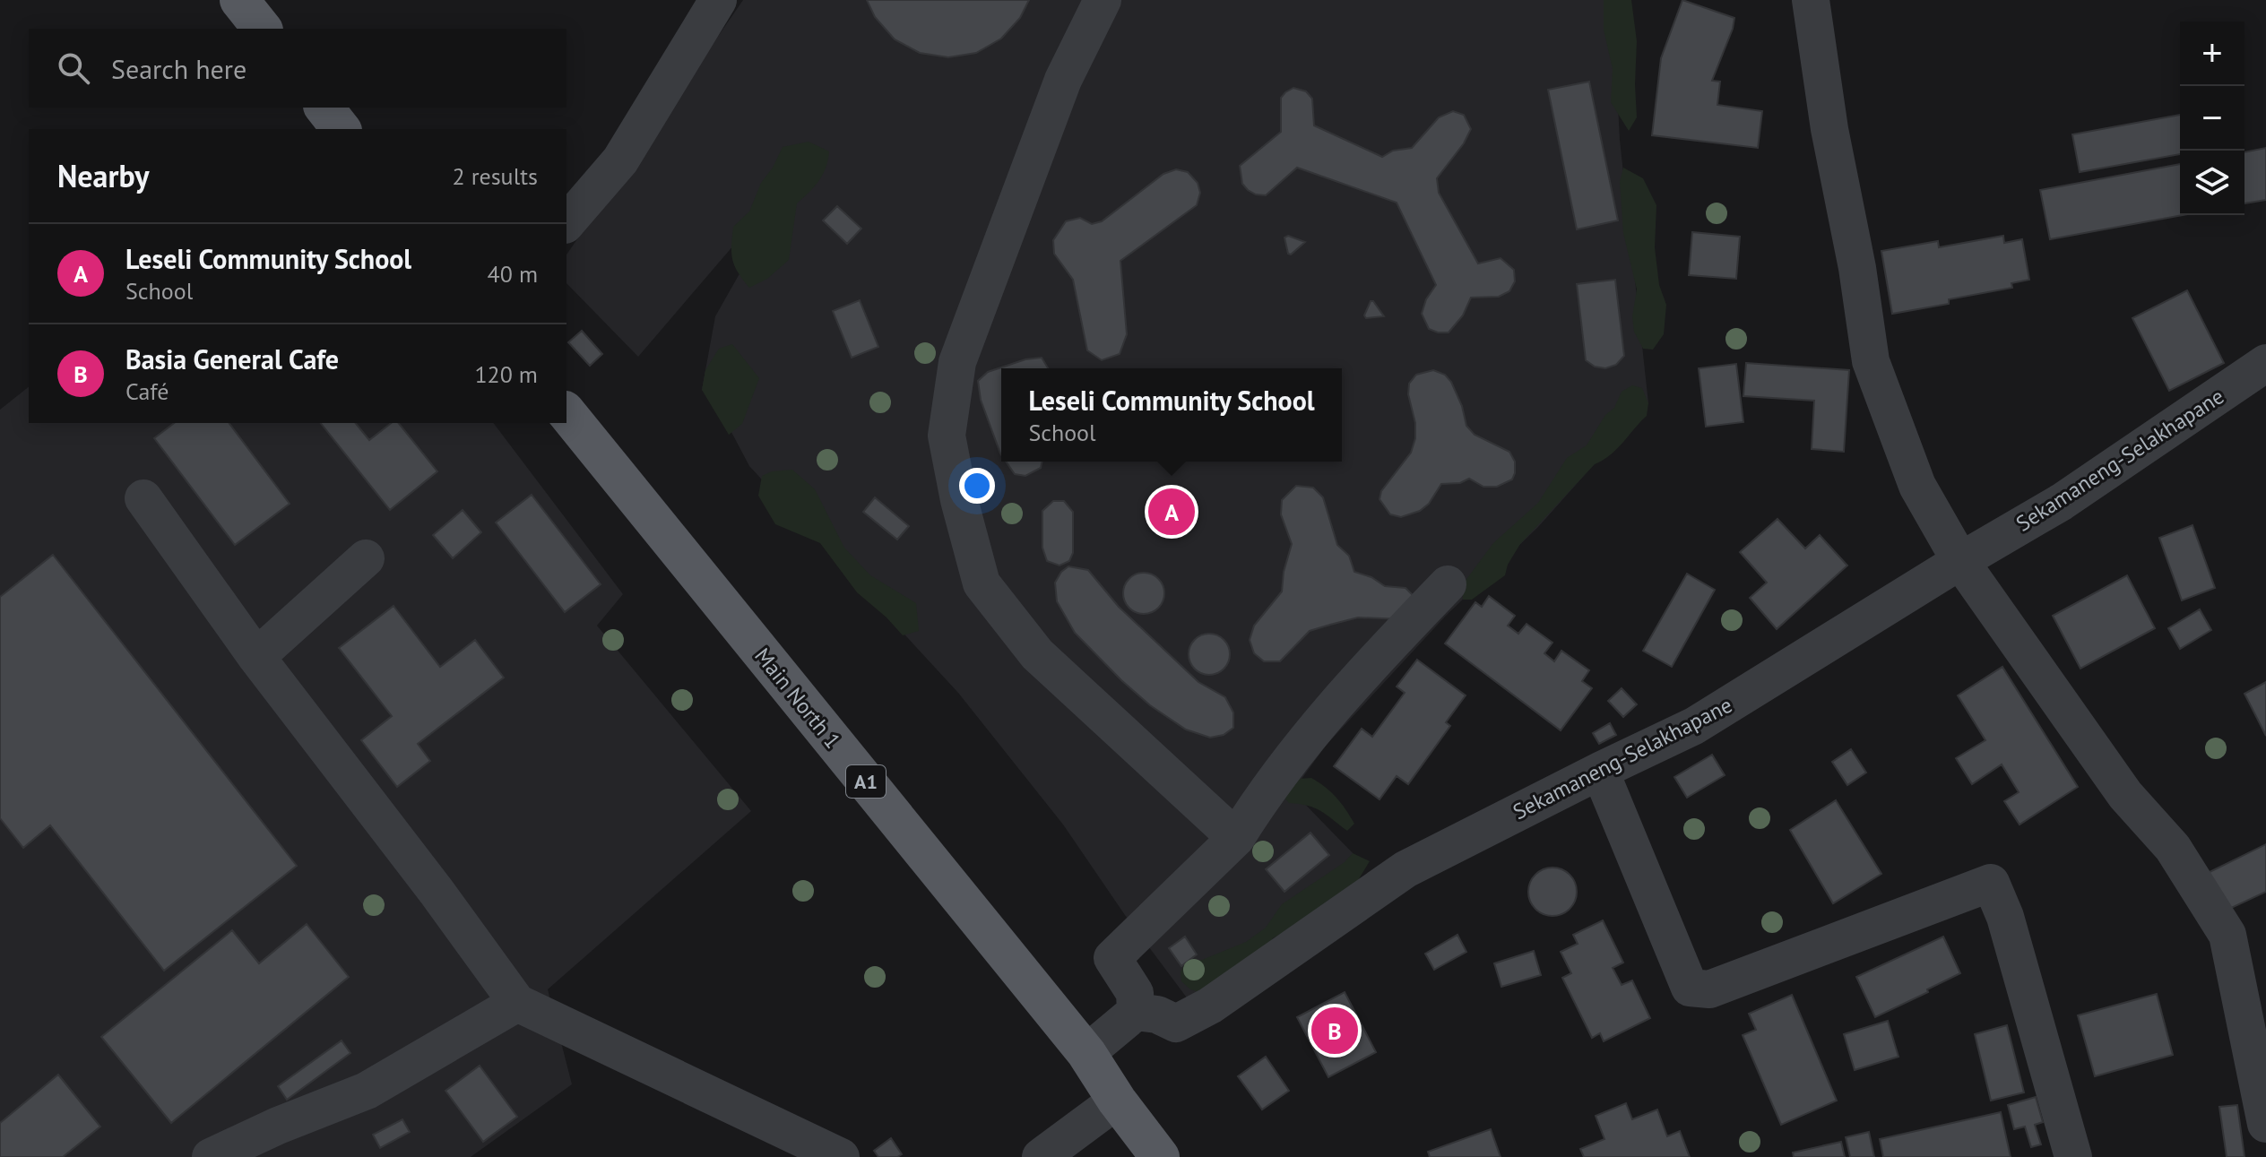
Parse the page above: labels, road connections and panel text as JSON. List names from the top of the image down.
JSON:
{
  "streets": {
    "main road": ["Main North 1", "A1"],
    "street": ["Sekamaneng-Selakhapane"]
  },
  "page": {
    "map_buttons": ["+", "−"],
    "search": "Search here",
    "heading": ["Nearby", "2 results"],
    "list": [
      {
        "mark": "A",
        "name": "Leseli Community School",
        "note": "School",
        "value": "40 m"
      },
      {
        "mark": "B",
        "name": "Basia General Cafe",
        "note": "Café",
        "value": "120 m"
      }
    ],
    "popup": ["Leseli Community School", "School"],
    "pins": ["A", "B"]
  }
}
